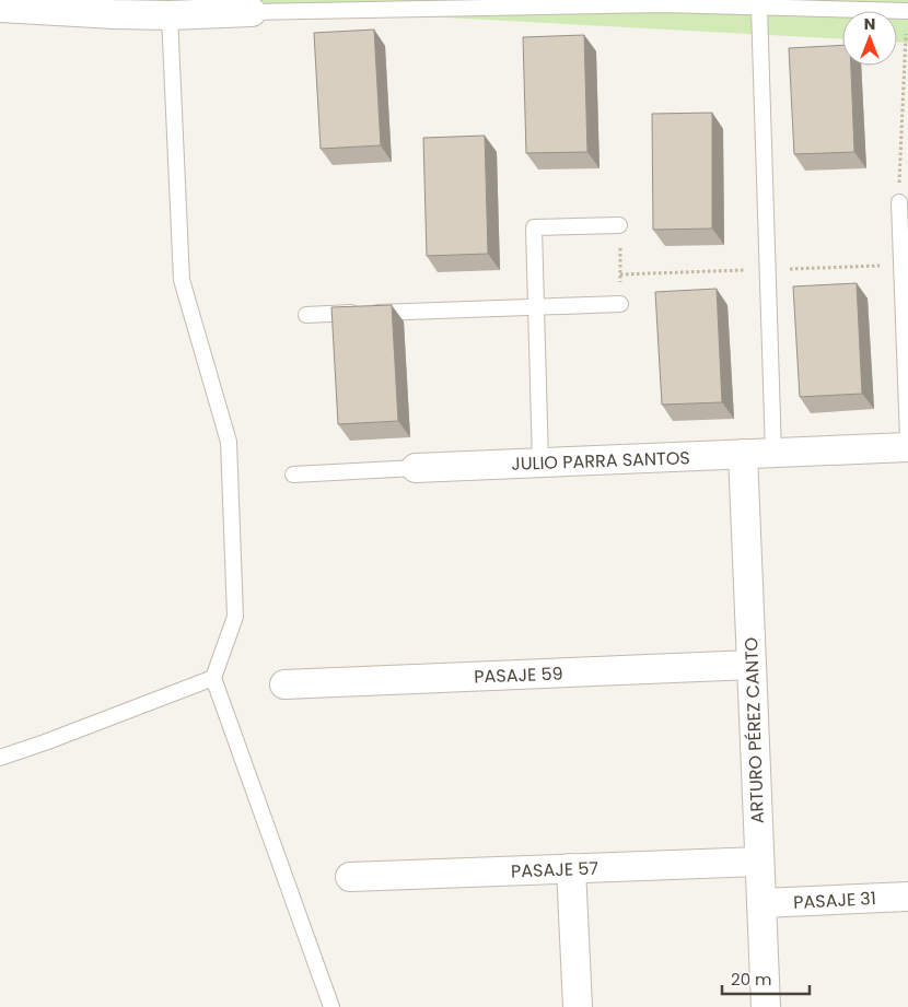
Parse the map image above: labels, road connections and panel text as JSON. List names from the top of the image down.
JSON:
{
  "streets": {
    "street": [
      "JULIO PARRA SANTOS",
      "PASAJE 59",
      "ARTURO PÉREZ CANTO",
      "PASAJE 57",
      "PASAJE 31"
    ]
  },
  "crossings": [
    ["JULIO PARRA SANTOS", "ARTURO PÉREZ CANTO"],
    ["PASAJE 59", "ARTURO PÉREZ CANTO"],
    ["ARTURO PÉREZ CANTO", "PASAJE 57"],
    ["ARTURO PÉREZ CANTO", "PASAJE 31"]
  ],
  "scale_bar": "20 m",
  "north": "top"
}
